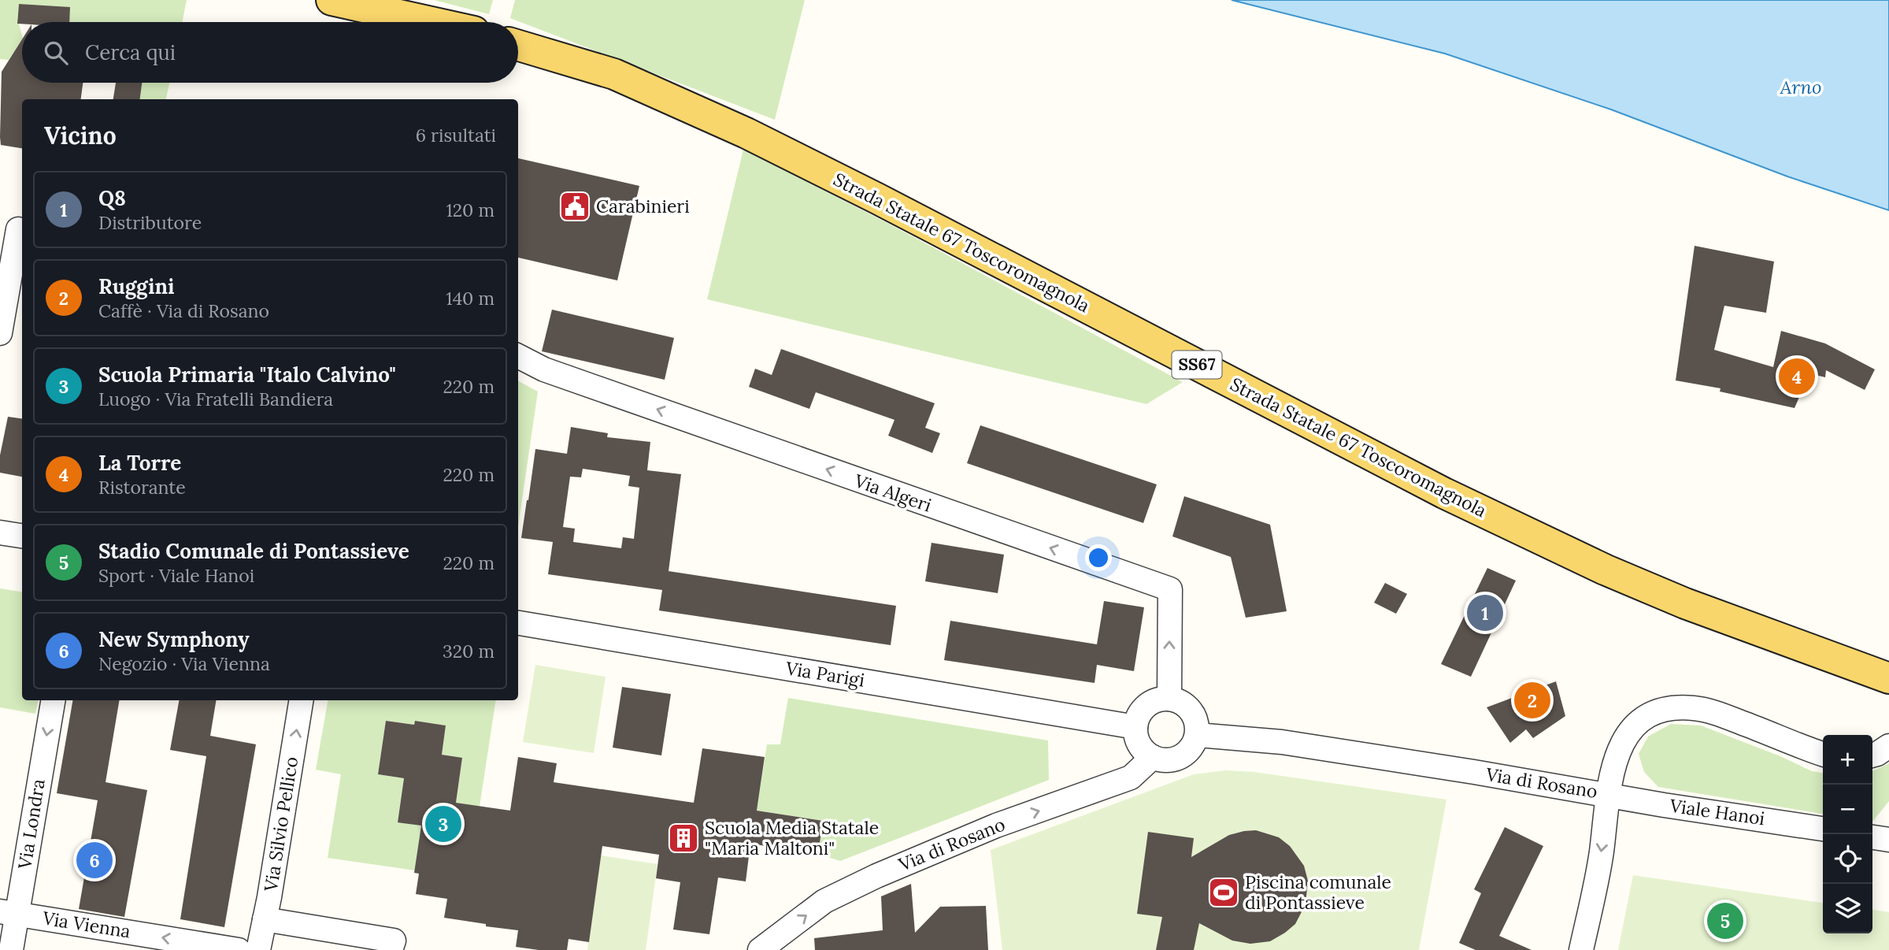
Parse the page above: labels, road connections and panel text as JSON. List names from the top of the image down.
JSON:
{
  "streets": {
    "main road": ["Strada Statale 67 Toscoromagnola", "SS67"],
    "street": [
      "Via Algeri",
      "Via Parigi",
      "Via di Rosano",
      "Viale Hanoi",
      "Via Londra",
      "Via Silvio Pellico",
      "Via Vienna"
    ]
  },
  "crossings": [
    ["Via Algeri", "Via Parigi"],
    ["Via Algeri", "Via di Rosano"],
    ["Via Parigi", "Via di Rosano"],
    ["Via di Rosano", "Viale Hanoi"],
    ["Via Londra", "Via Vienna"]
  ],
  "one_way": [
    "Via Algeri",
    "Via di Rosano",
    "Via Londra",
    "Via Silvio Pellico",
    "Via Vienna"
  ],
  "water": ["Arno"],
  "places": {
    "public building": ["Carabinieri"],
    "building": ["Scuola Media Statale \"Maria Maltoni\""],
    "sports": ["Piscina comunale di Pontassieve"]
  },
  "page": {
    "search": "Cerca qui",
    "heading": ["Vicino", "6 risultati"],
    "list": [
      {
        "mark": "1",
        "name": "Q8",
        "note": "Distributore",
        "value": "120 m"
      },
      {
        "mark": "2",
        "name": "Ruggini",
        "note": "Caffè · Via di Rosano",
        "value": "140 m"
      },
      {
        "mark": "3",
        "name": "Scuola Primaria \"Italo Calvino\"",
        "note": "Luogo · Via Fratelli Bandiera",
        "value": "220 m"
      },
      {
        "mark": "4",
        "name": "La Torre",
        "note": "Ristorante",
        "value": "220 m"
      },
      {
        "mark": "5",
        "name": "Stadio Comunale di Pontassieve",
        "note": "Sport · Viale Hanoi",
        "value": "220 m"
      },
      {
        "mark": "6",
        "name": "New Symphony",
        "note": "Negozio · Via Vienna",
        "value": "320 m"
      }
    ],
    "pins": [
      "4",
      "1",
      "2",
      "3",
      "6",
      "5"
    ],
    "map_buttons": ["+", "−"]
  }
}
